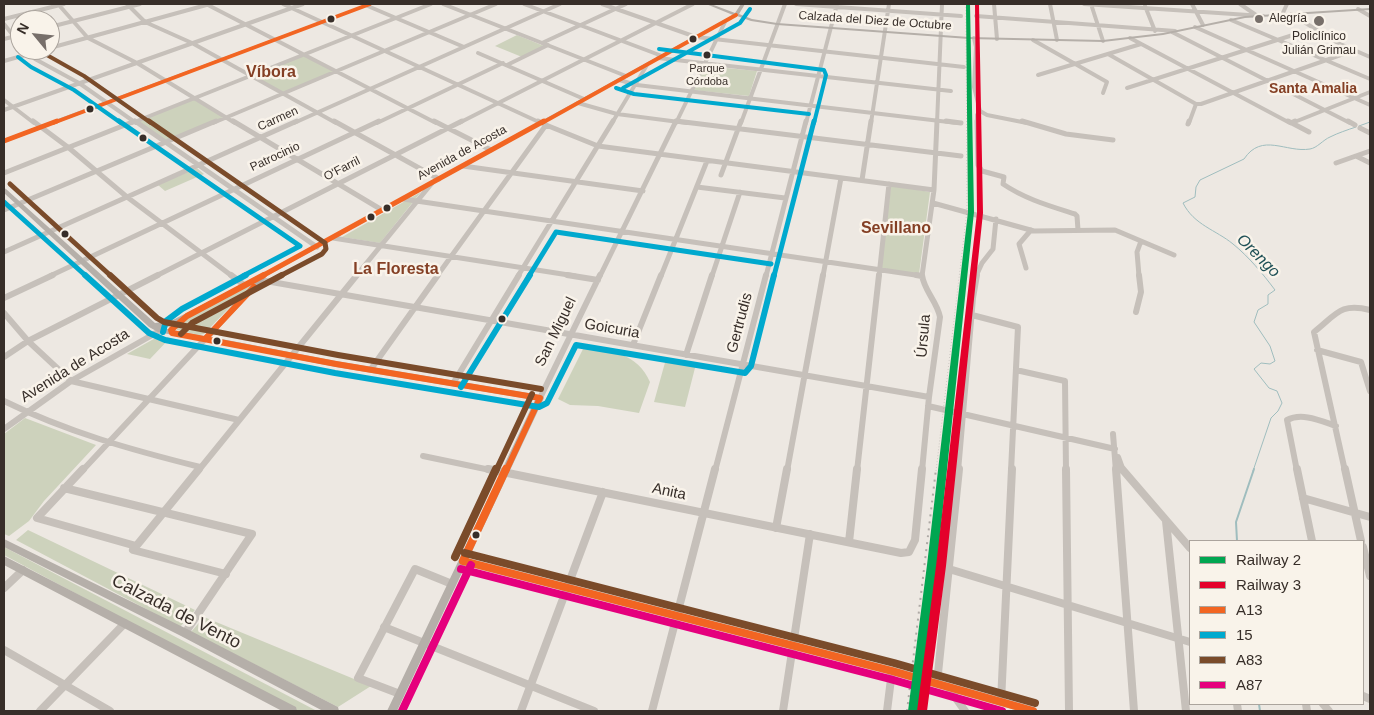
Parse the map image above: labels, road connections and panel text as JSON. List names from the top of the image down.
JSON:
{
  "streets": {
    "main road": [
      "Calzada del Diez de Octubre",
      "Avenida de Acosta",
      "San Miguel",
      "Calzada de Vento"
    ],
    "street": [
      "Carmen",
      "Patrocinio",
      "O'Farril",
      "Gertrudis",
      "Goicuria",
      "Úrsula",
      "Anita"
    ]
  },
  "crossings": [
    ["Calzada del Diez de Octubre", "Avenida de Acosta"],
    ["Calzada del Diez de Octubre", "Gertrudis"],
    ["Avenida de Acosta", "San Miguel"],
    ["Gertrudis", "Goicuria"],
    ["Gertrudis", "Anita"],
    ["Goicuria", "San Miguel"],
    ["Goicuria", "Úrsula"],
    ["San Miguel", "Anita"],
    ["Úrsula", "Anita"]
  ],
  "districts": [
    "Víbora",
    "Santa Amalia",
    "Sevillano",
    "La Floresta"
  ],
  "water": ["Orengo"],
  "places": ["Alegría", "Policlínico Julián Grimau", "Parque Córdoba"],
  "lines": [
    "rail line 2",
    "rail line 3",
    "transit line A13",
    "transit line 15",
    "transit line A83",
    "transit line A87"
  ],
  "legend": [
    "Railway 2",
    "Railway 3",
    "A13",
    "15",
    "A83",
    "A87"
  ],
  "north": "top left"
}
